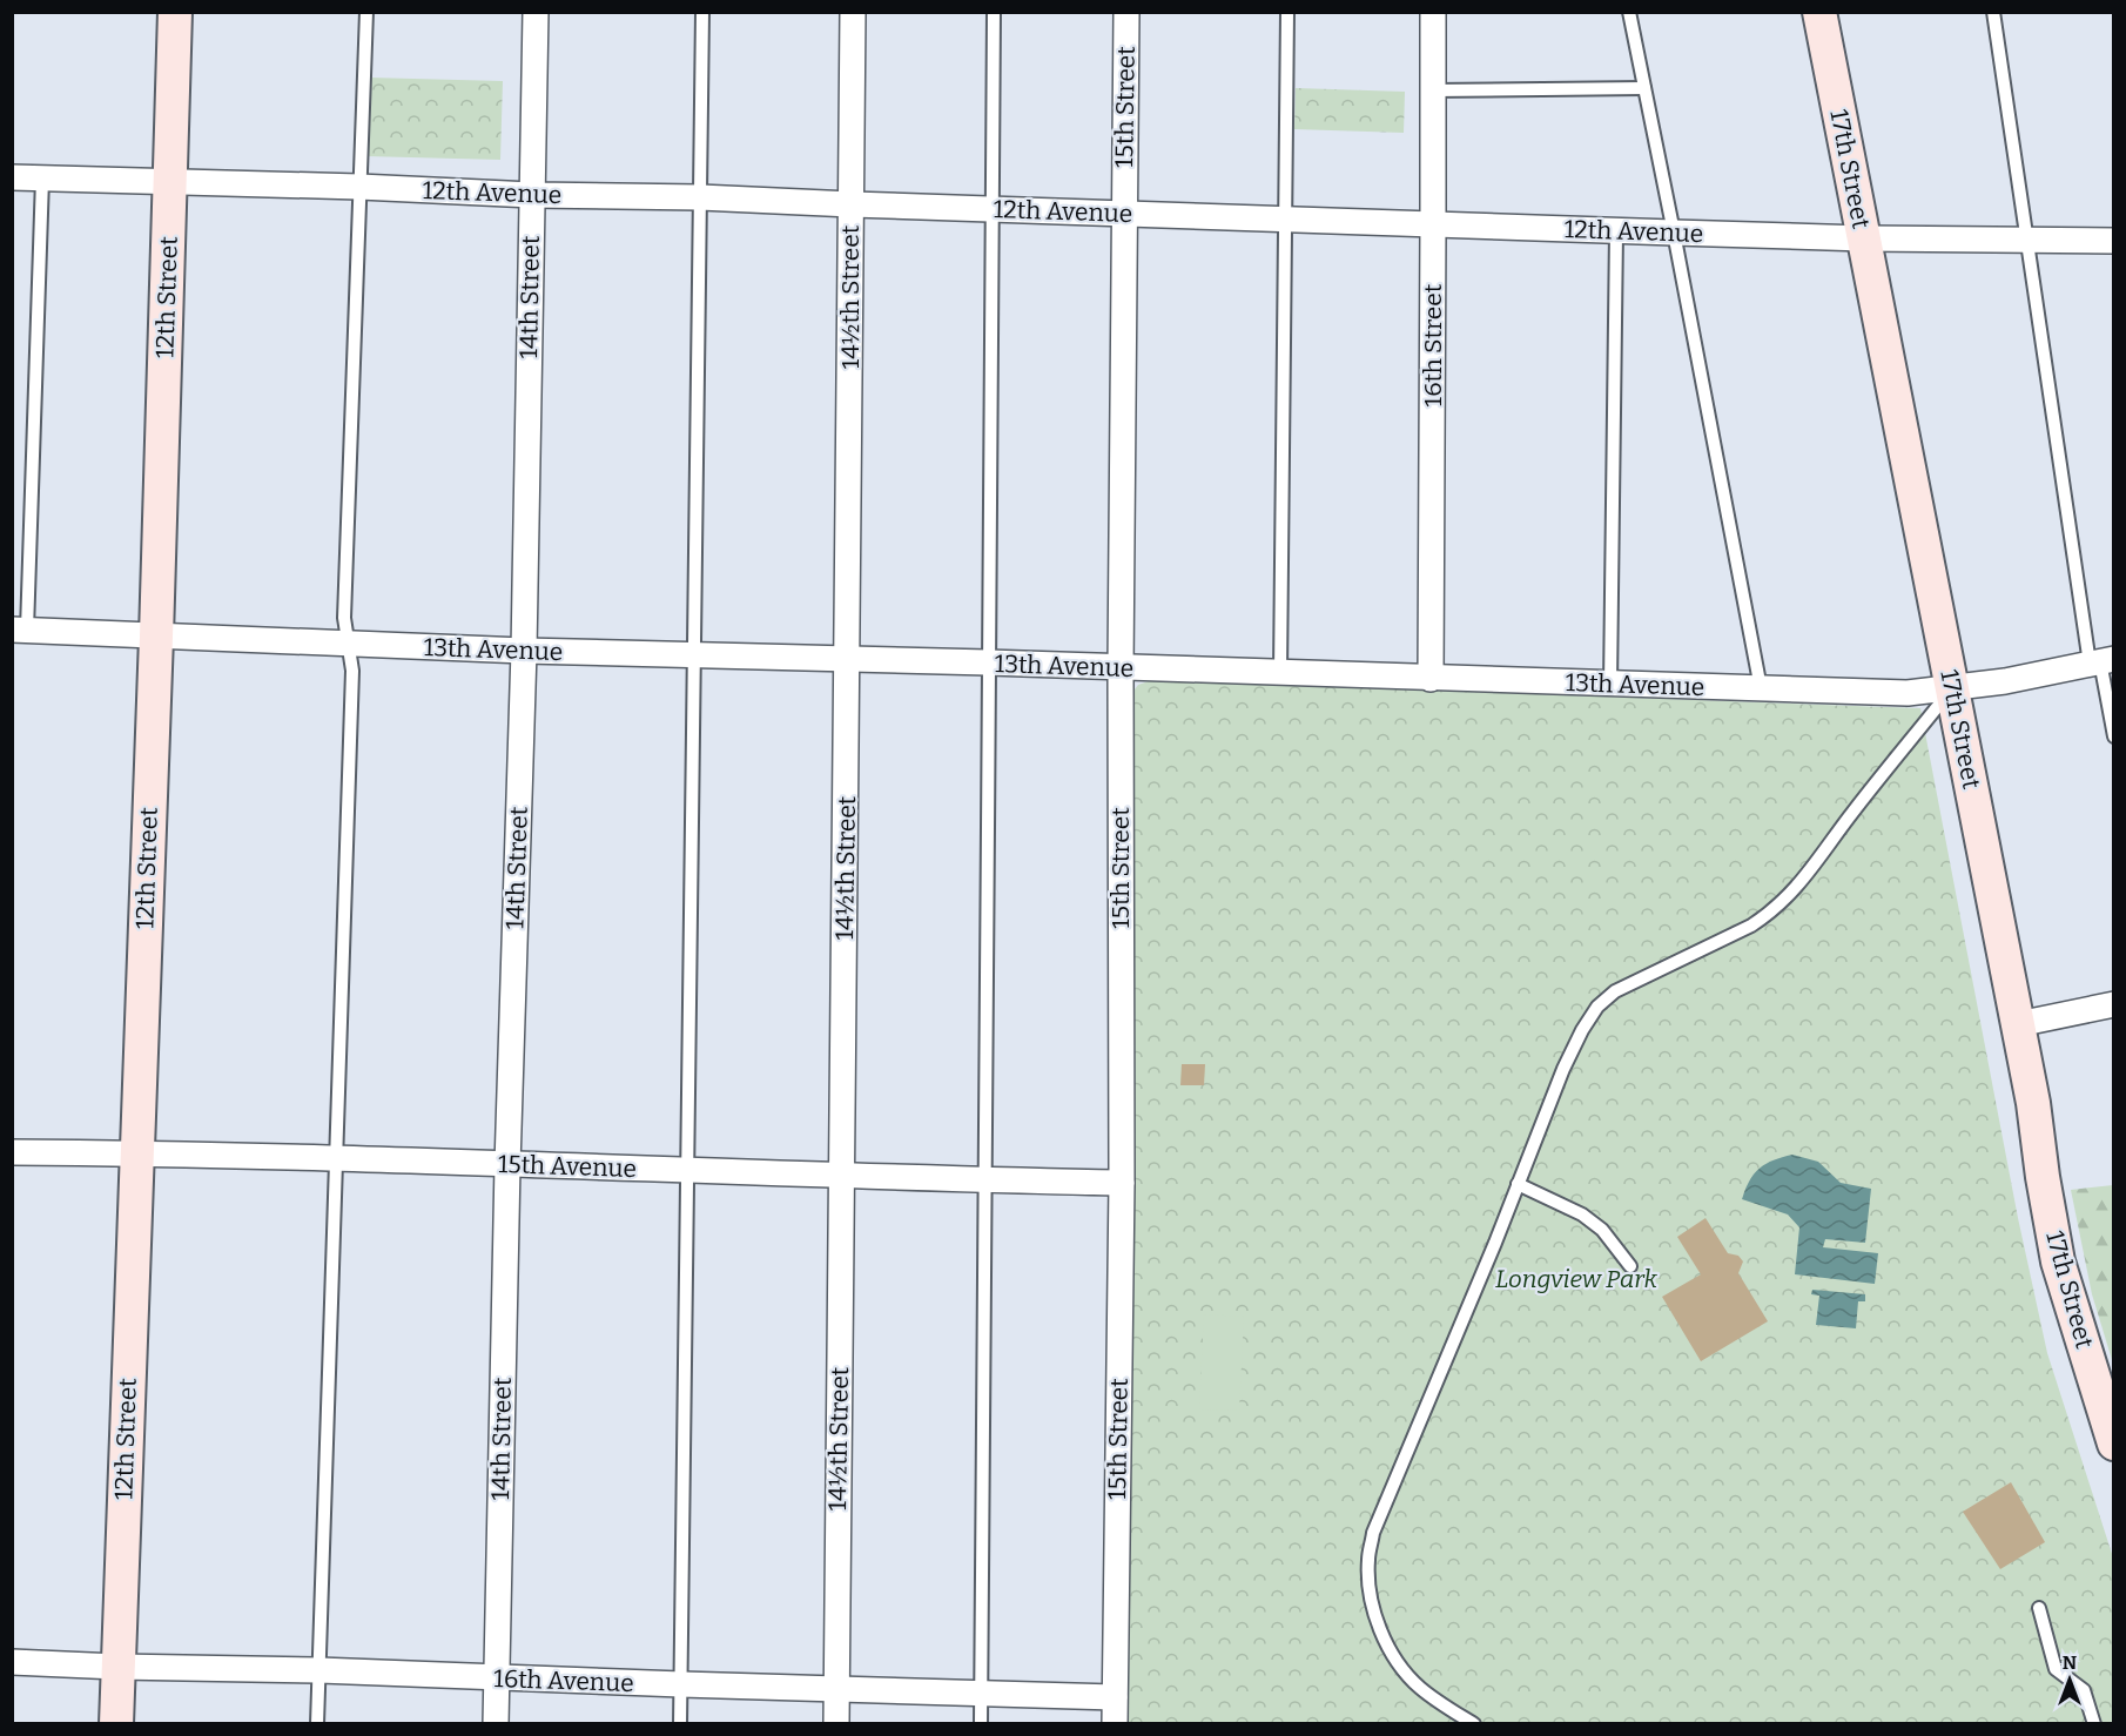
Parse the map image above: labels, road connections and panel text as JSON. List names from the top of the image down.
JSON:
{
  "streets": {
    "street": [
      "15th Street",
      "17th Street",
      "12th Avenue",
      "12th Street",
      "14th Street",
      "14½th Street",
      "16th Street",
      "13th Avenue",
      "15th Avenue",
      "16th Avenue"
    ]
  },
  "crossings": [
    ["15th Street", "12th Avenue"],
    ["15th Street", "13th Avenue"],
    ["15th Street", "15th Avenue"],
    ["15th Street", "16th Avenue"],
    ["17th Street", "12th Avenue"],
    ["17th Street", "13th Avenue"],
    ["12th Avenue", "12th Street"],
    ["12th Avenue", "14th Street"],
    ["12th Avenue", "14½th Street"],
    ["12th Avenue", "16th Street"],
    ["12th Street", "13th Avenue"],
    ["12th Street", "15th Avenue"],
    ["12th Street", "16th Avenue"],
    ["14th Street", "13th Avenue"],
    ["14th Street", "15th Avenue"],
    ["14th Street", "16th Avenue"],
    ["14½th Street", "13th Avenue"],
    ["14½th Street", "15th Avenue"],
    ["14½th Street", "16th Avenue"],
    ["16th Street", "13th Avenue"]
  ],
  "parks": ["Longview Park"],
  "north": "top"
}
